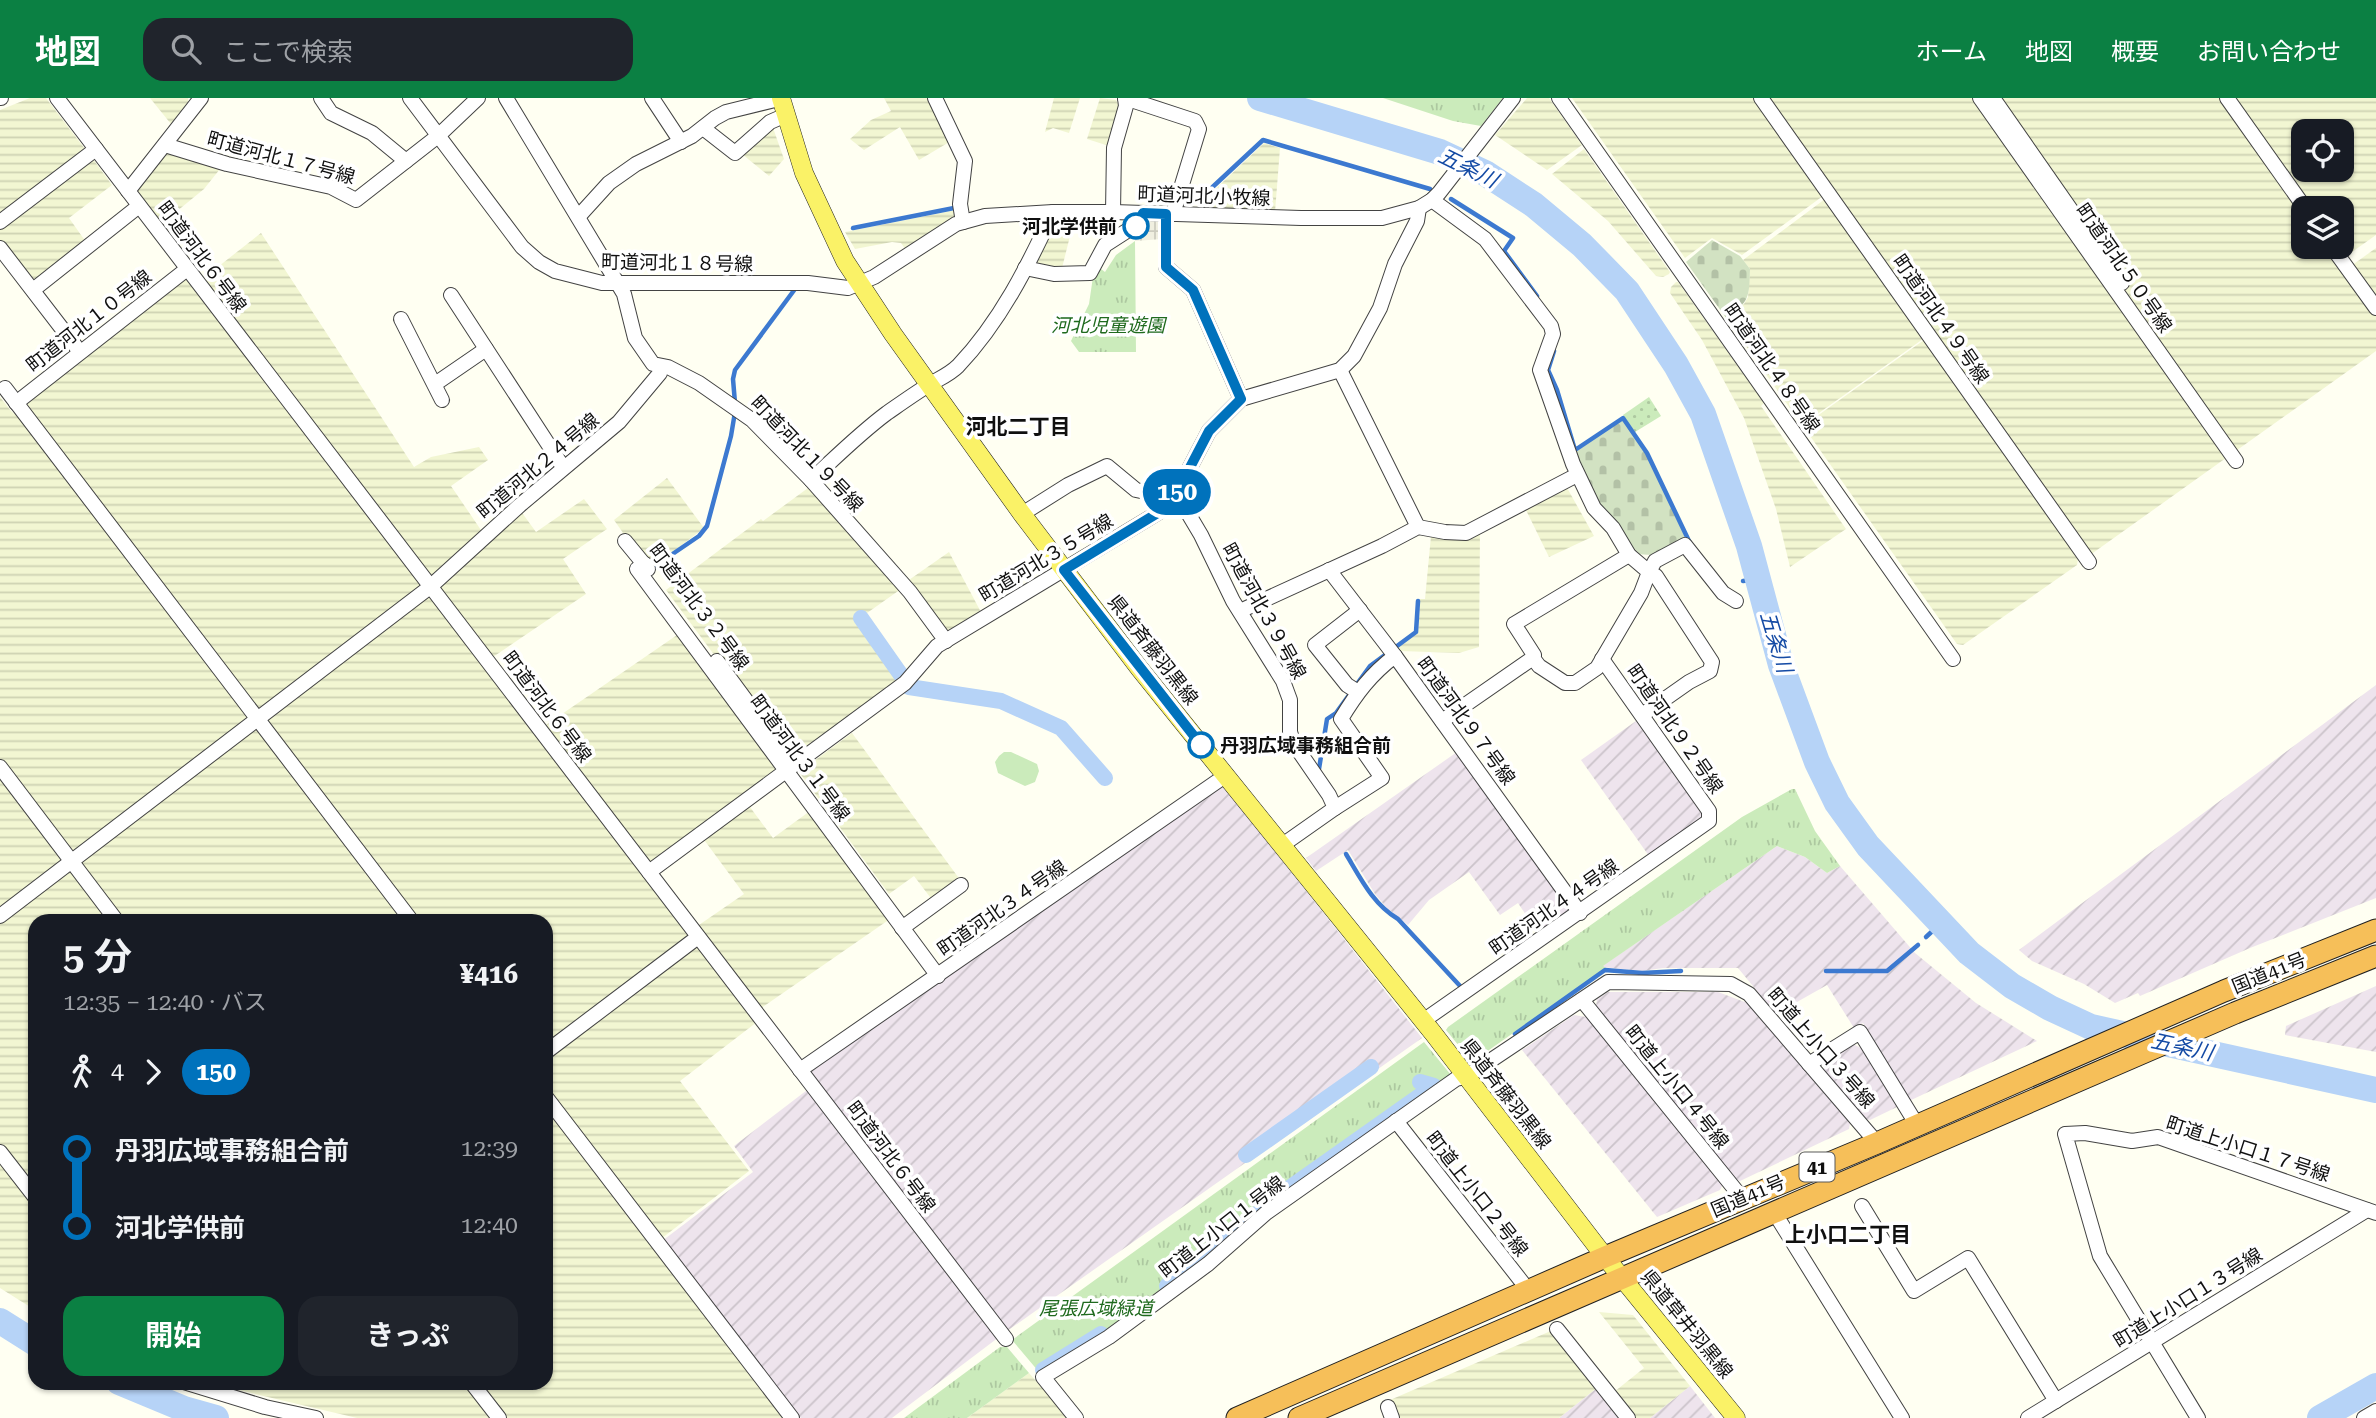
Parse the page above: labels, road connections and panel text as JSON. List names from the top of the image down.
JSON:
{
  "streets": {
    "highway": ["国道41号", "41"],
    "main road": ["県道斉藤羽黒線", "県道草井羽黒線"],
    "street": [
      "町道河北１７号線",
      "町道河北小牧線",
      "町道河北６号線",
      "町道河北１８号線",
      "町道河北５０号線",
      "町道河北４９号線",
      "町道河北１０号線",
      "町道河北４８号線",
      "町道河北１９号線",
      "町道河北２４号線",
      "町道河北３５号線",
      "町道河北３２号線",
      "町道河北３９号線",
      "町道河北９７号線",
      "町道河北９２号線",
      "町道河北３１号線",
      "町道河北４４号線",
      "町道河北３４号線",
      "町道上小口３号線",
      "町道上小口４号線",
      "町道上小口１７号線",
      "町道上小口２号線",
      "町道上小口１号線",
      "町道上小口１３号線"
    ]
  },
  "crossings": [
    ["町道河北１７号線", "町道河北１８号線"],
    ["町道河北小牧線", "町道河北１８号線"],
    ["町道河北小牧線", "県道斉藤羽黒線"],
    ["町道河北６号線", "町道河北１０号線"],
    ["町道河北６号線", "町道河北２４号線"],
    ["町道河北６号線", "町道河北３５号線"],
    ["町道河北６号線", "町道河北３４号線"],
    ["町道河北１８号線", "町道河北１９号線"],
    ["町道河北１８号線", "県道斉藤羽黒線"],
    ["町道河北１９号線", "町道河北２４号線"],
    ["町道河北１９号線", "町道河北３５号線"],
    ["町道河北３５号線", "町道河北３２号線"],
    ["町道河北３５号線", "町道河北３９号線"],
    ["町道河北３５号線", "県道斉藤羽黒線"],
    ["町道河北３５号線", "町道河北３１号線"],
    ["町道河北３２号線", "町道河北３１号線"],
    ["町道河北３９号線", "町道河北９７号線"],
    ["県道斉藤羽黒線", "町道河北４４号線"],
    ["県道斉藤羽黒線", "町道河北３４号線"],
    ["県道斉藤羽黒線", "国道41号"],
    ["県道斉藤羽黒線", "町道上小口３号線"],
    ["県道斉藤羽黒線", "町道上小口１号線"],
    ["県道斉藤羽黒線", "県道草井羽黒線"],
    ["町道河北９７号線", "町道河北４４号線"],
    ["町道河北９２号線", "町道河北４４号線"],
    ["町道河北３１号線", "町道河北３４号線"],
    ["国道41号", "町道上小口３号線"],
    ["国道41号", "町道上小口４号線"],
    ["国道41号", "町道上小口２号線"],
    ["国道41号", "県道草井羽黒線"],
    ["町道上小口３号線", "町道上小口４号線"],
    ["町道上小口３号線", "町道上小口１号線"],
    ["町道上小口１７号線", "町道上小口１３号線"],
    ["町道上小口２号線", "町道上小口１号線"]
  ],
  "districts": ["河北二丁目", "上小口二丁目"],
  "water": ["五条川"],
  "parks": ["河北児童遊園", "尾張広域緑道"],
  "places": ["河北学供前", "丹羽広域事務組合前"],
  "lines": ["bus line 150"],
  "page": {
    "header": "地図",
    "search": "ここで検索",
    "nav": [
      "ホーム",
      "地図",
      "概要",
      "お問い合わせ"
    ],
    "on_map": "150",
    "heading": ["5 分", "12:35 – 12:40 · バス", "¥416"],
    "legs": ["4", "150"],
    "list": [
      {
        "name": "丹羽広域事務組合前",
        "value": "12:39"
      },
      {
        "name": "河北学供前",
        "value": "12:40"
      }
    ],
    "buttons": ["開始", "きっぷ"]
  }
}
